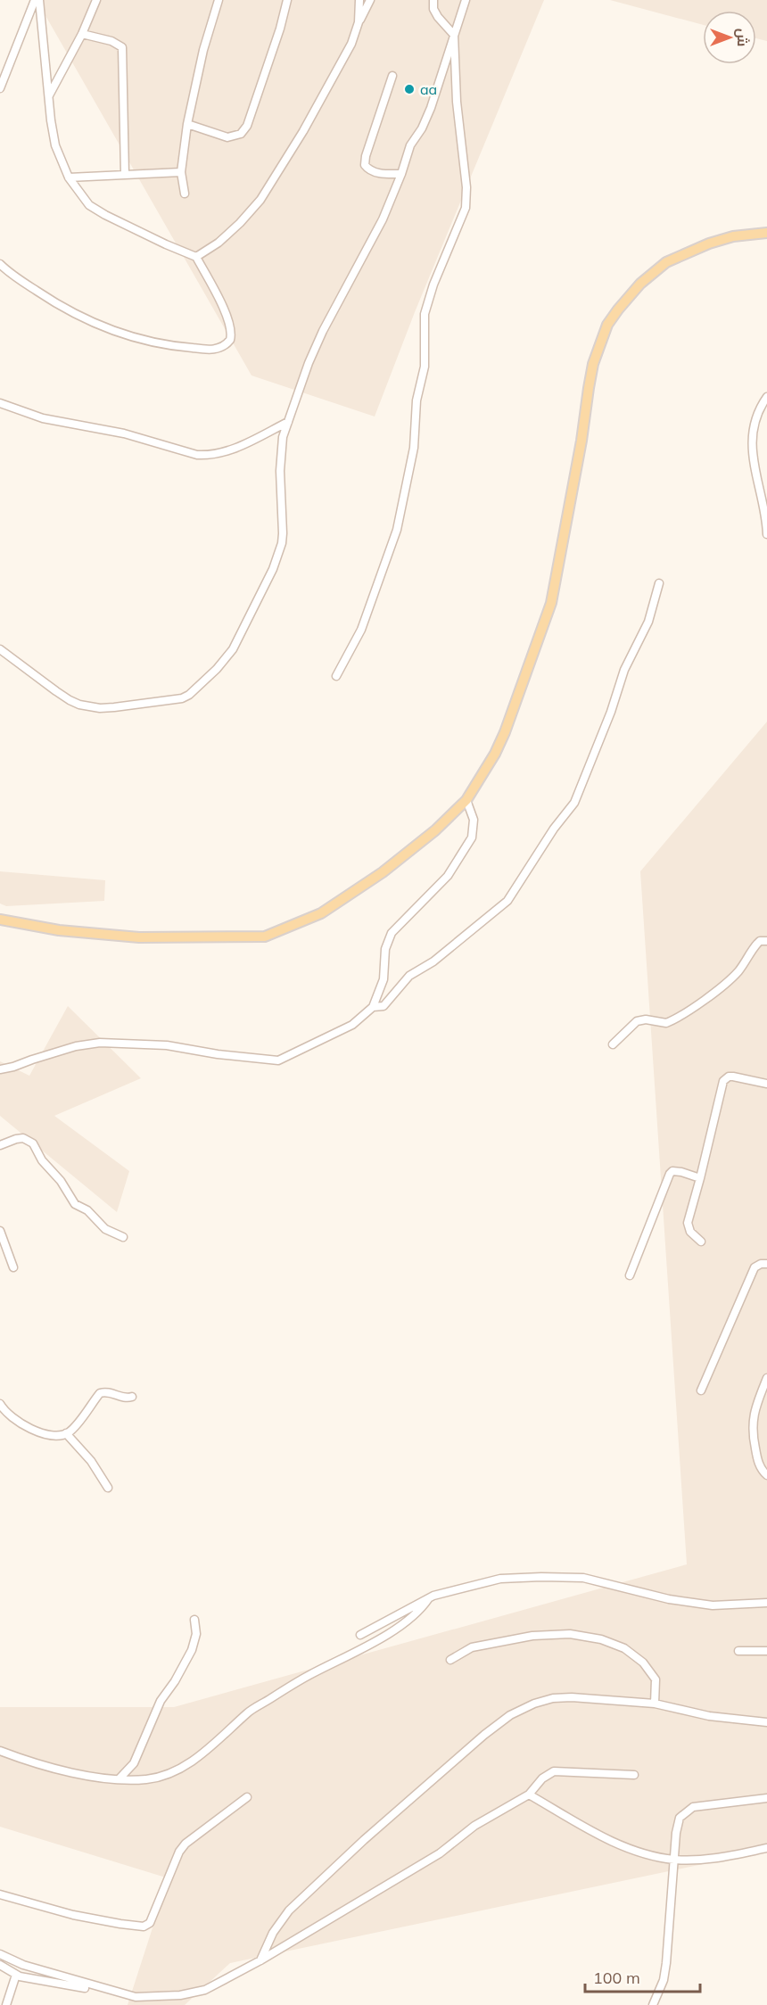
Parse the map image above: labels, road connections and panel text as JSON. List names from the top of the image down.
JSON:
{
  "places": ["aa"],
  "scale_bar": "100 m",
  "north": "right"
}
